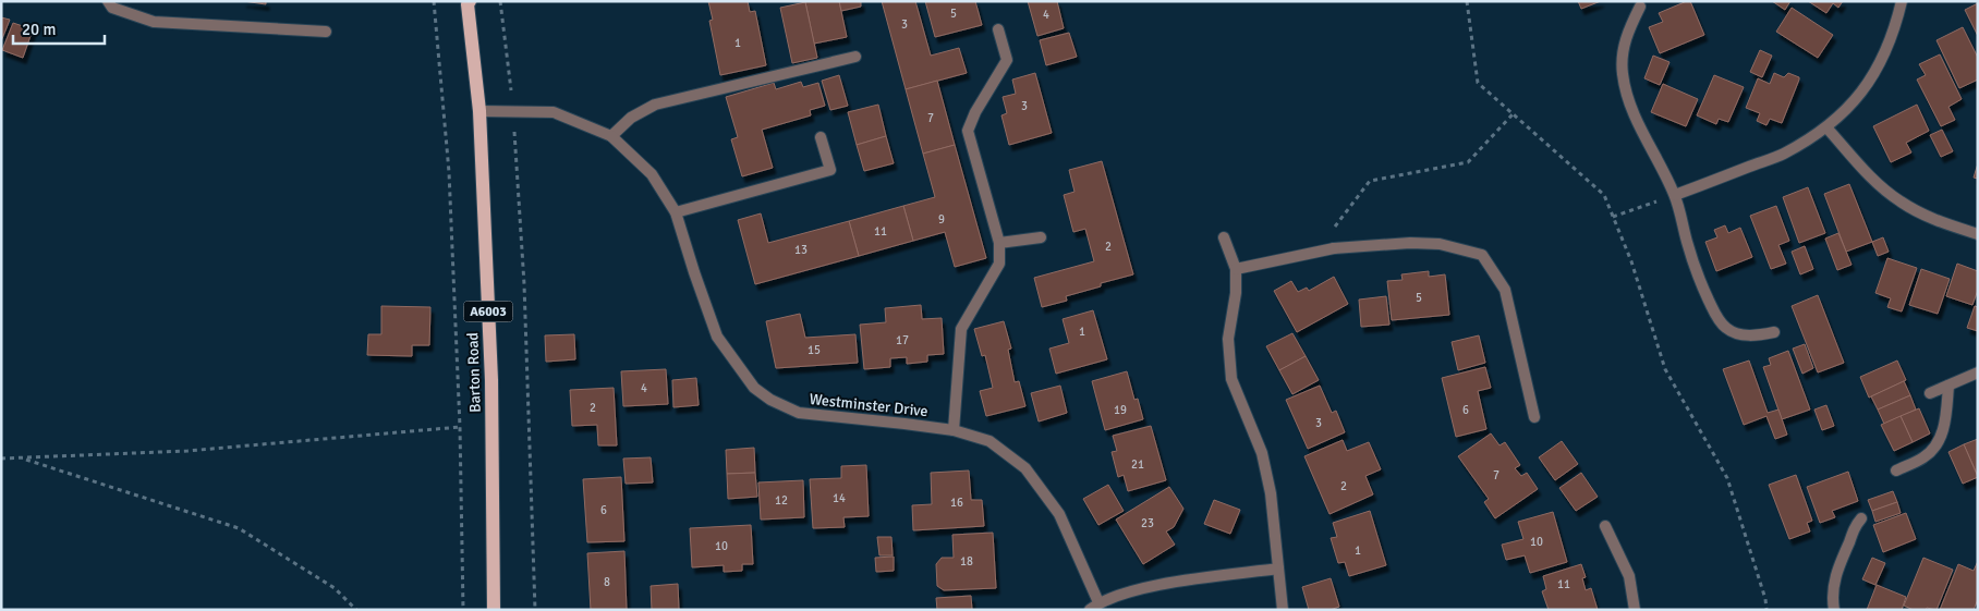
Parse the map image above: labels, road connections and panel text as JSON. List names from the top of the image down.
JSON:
{
  "streets": {
    "main road": ["A6003", "Barton Road"],
    "street": ["Westminster Drive"]
  },
  "crossings": [
    ["Barton Road", "Westminster Drive"]
  ],
  "house_numbers": [
    "5",
    "4",
    "3",
    "1",
    "3",
    "7",
    "9",
    "11",
    "2",
    "13",
    "5",
    "1",
    "17",
    "15",
    "4",
    "2",
    "19",
    "6",
    "3",
    "21",
    "7",
    "2",
    "14",
    "12",
    "16",
    "6",
    "23",
    "10",
    "10",
    "1",
    "18",
    "8",
    "11"
  ],
  "scale_bar": "20 m"
}
